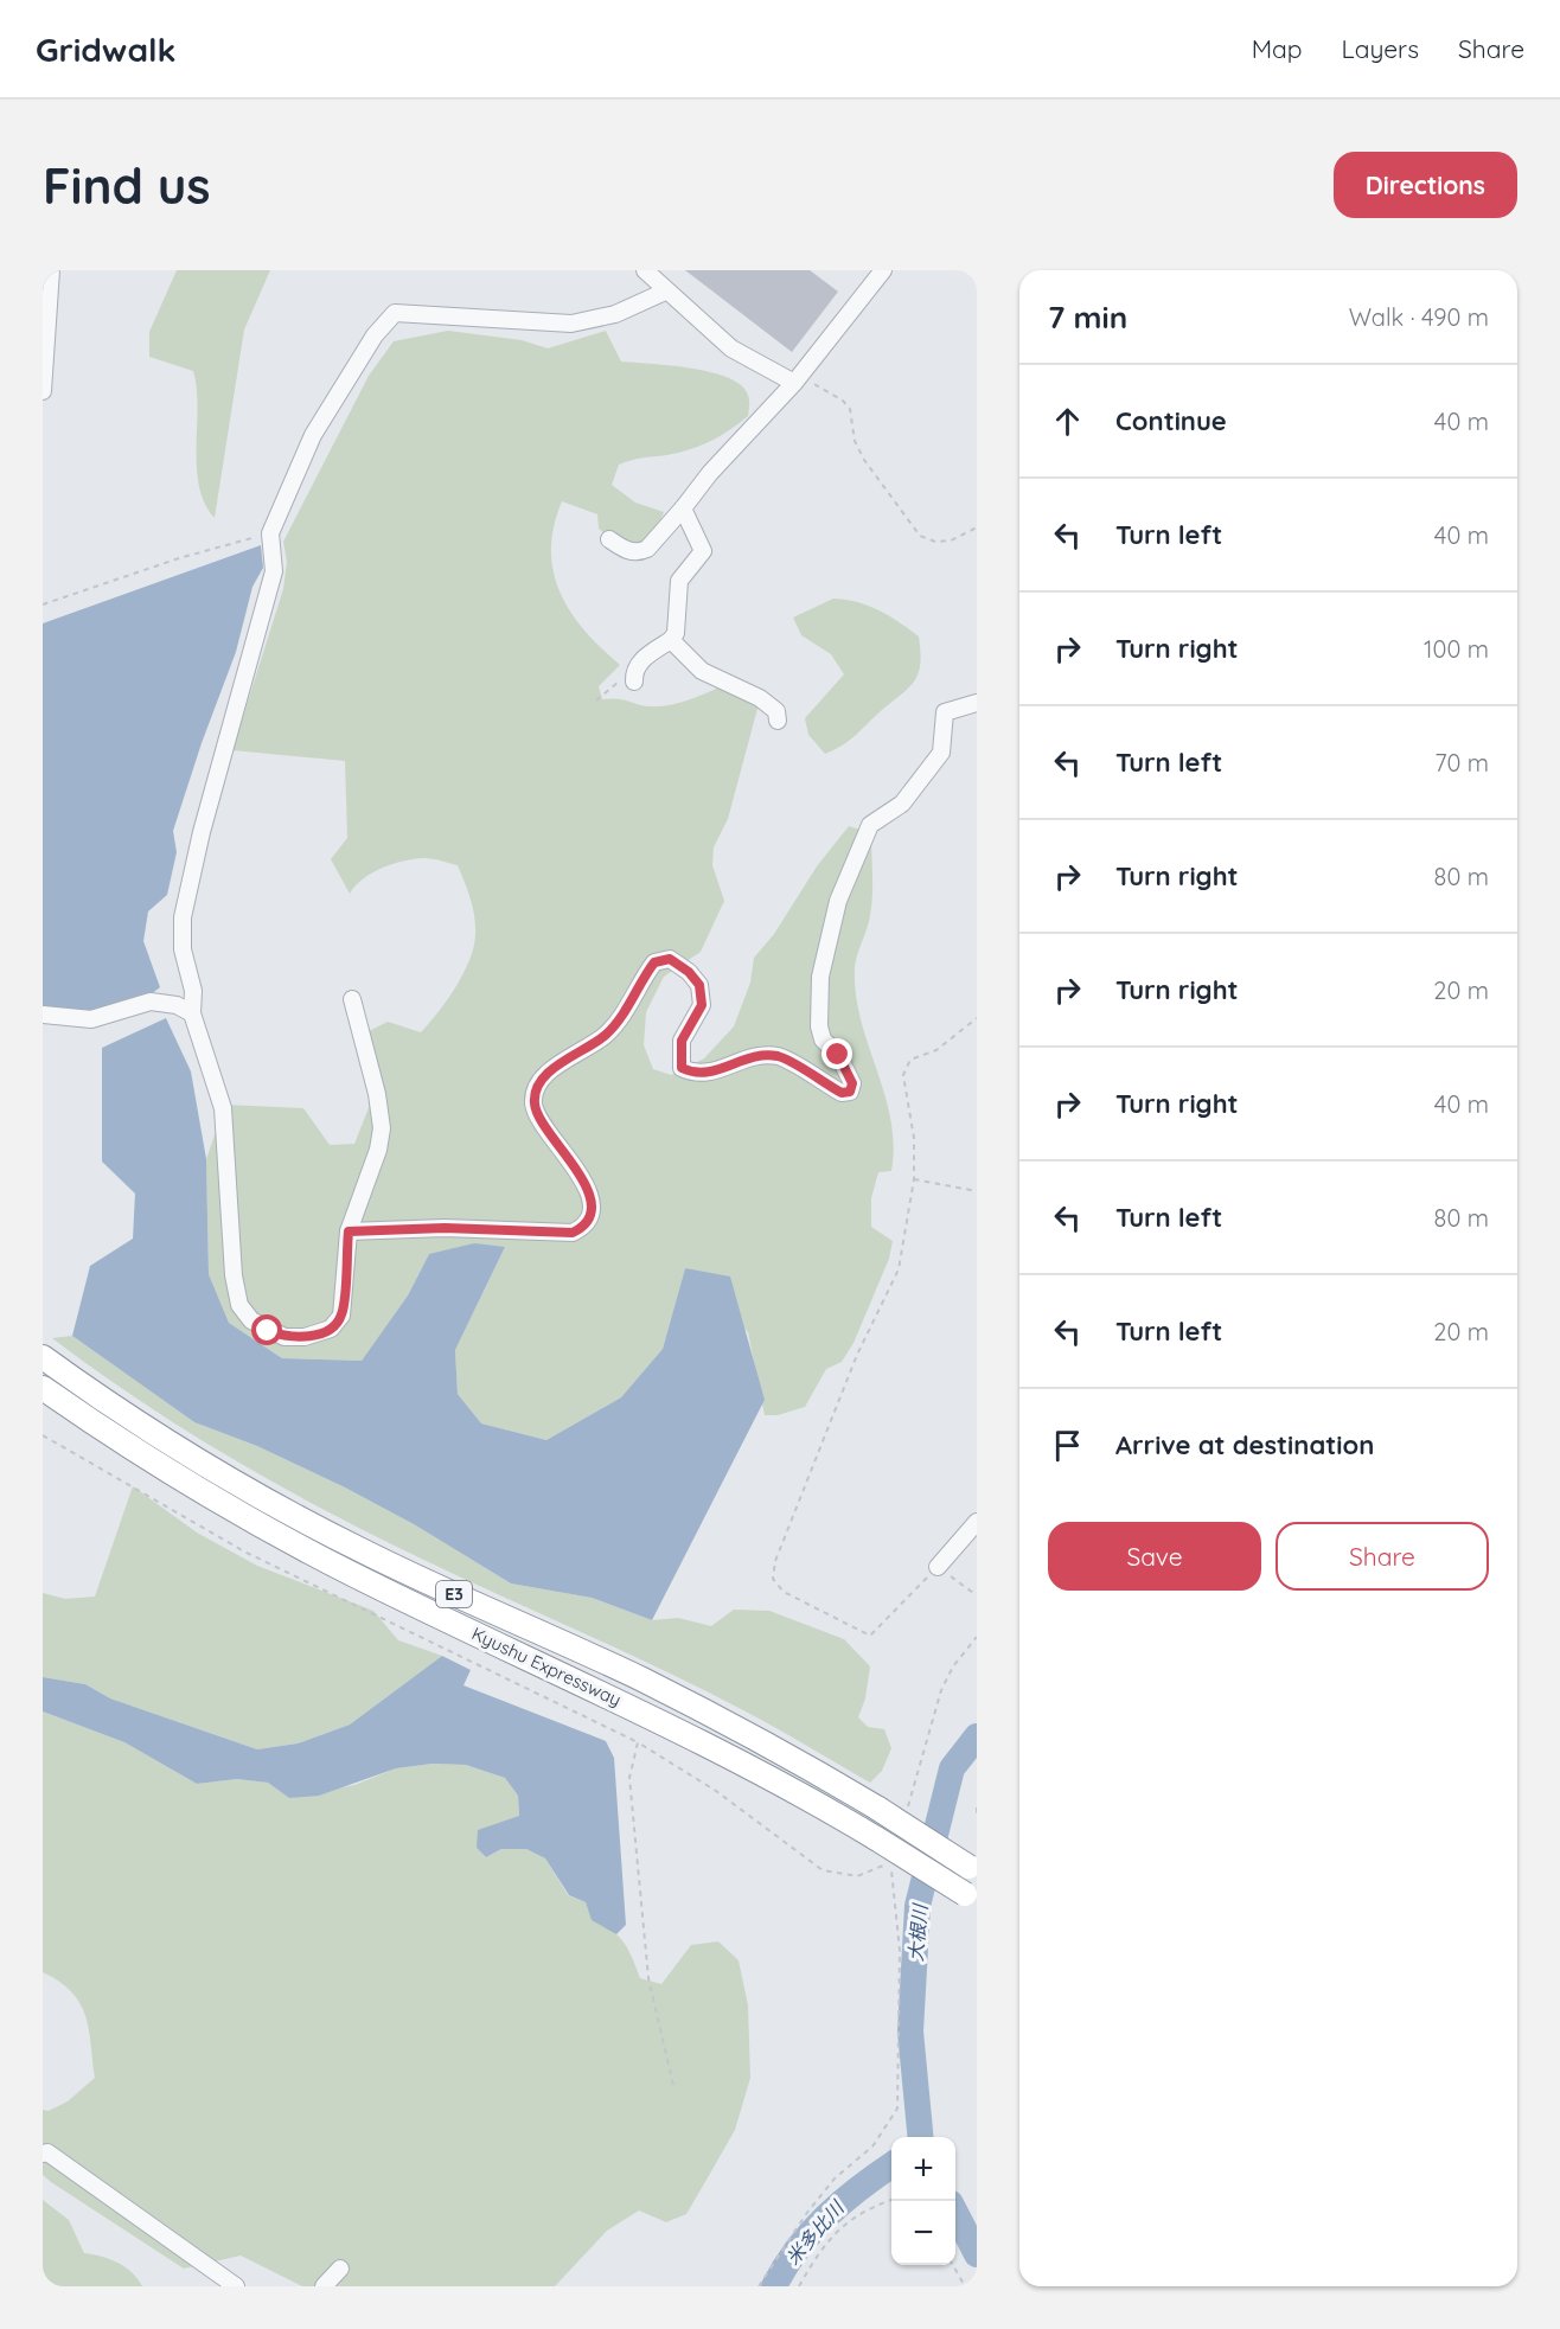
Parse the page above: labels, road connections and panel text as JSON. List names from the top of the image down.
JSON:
{
  "streets": {
    "highway": ["E3", "Kyushu Expressway"]
  },
  "water": ["大根川", "米多比川"],
  "page": {
    "header": "Gridwalk",
    "nav": ["Map", "Layers", "Share"],
    "buttons": [
      "Directions",
      ["Save", "Share"]
    ],
    "title": "Find us",
    "heading": ["7 min", "Walk · 490 m"],
    "list": [
      ["Continue", "40 m"],
      ["Turn left", "40 m"],
      ["Turn right", "100 m"],
      ["Turn left", "70 m"],
      ["Turn right", "80 m"],
      ["Turn right", "20 m"],
      ["Turn right", "40 m"],
      ["Turn left", "80 m"],
      ["Turn left", "20 m"],
      "Arrive at destination"
    ],
    "map_buttons": ["+", "−"]
  }
}
